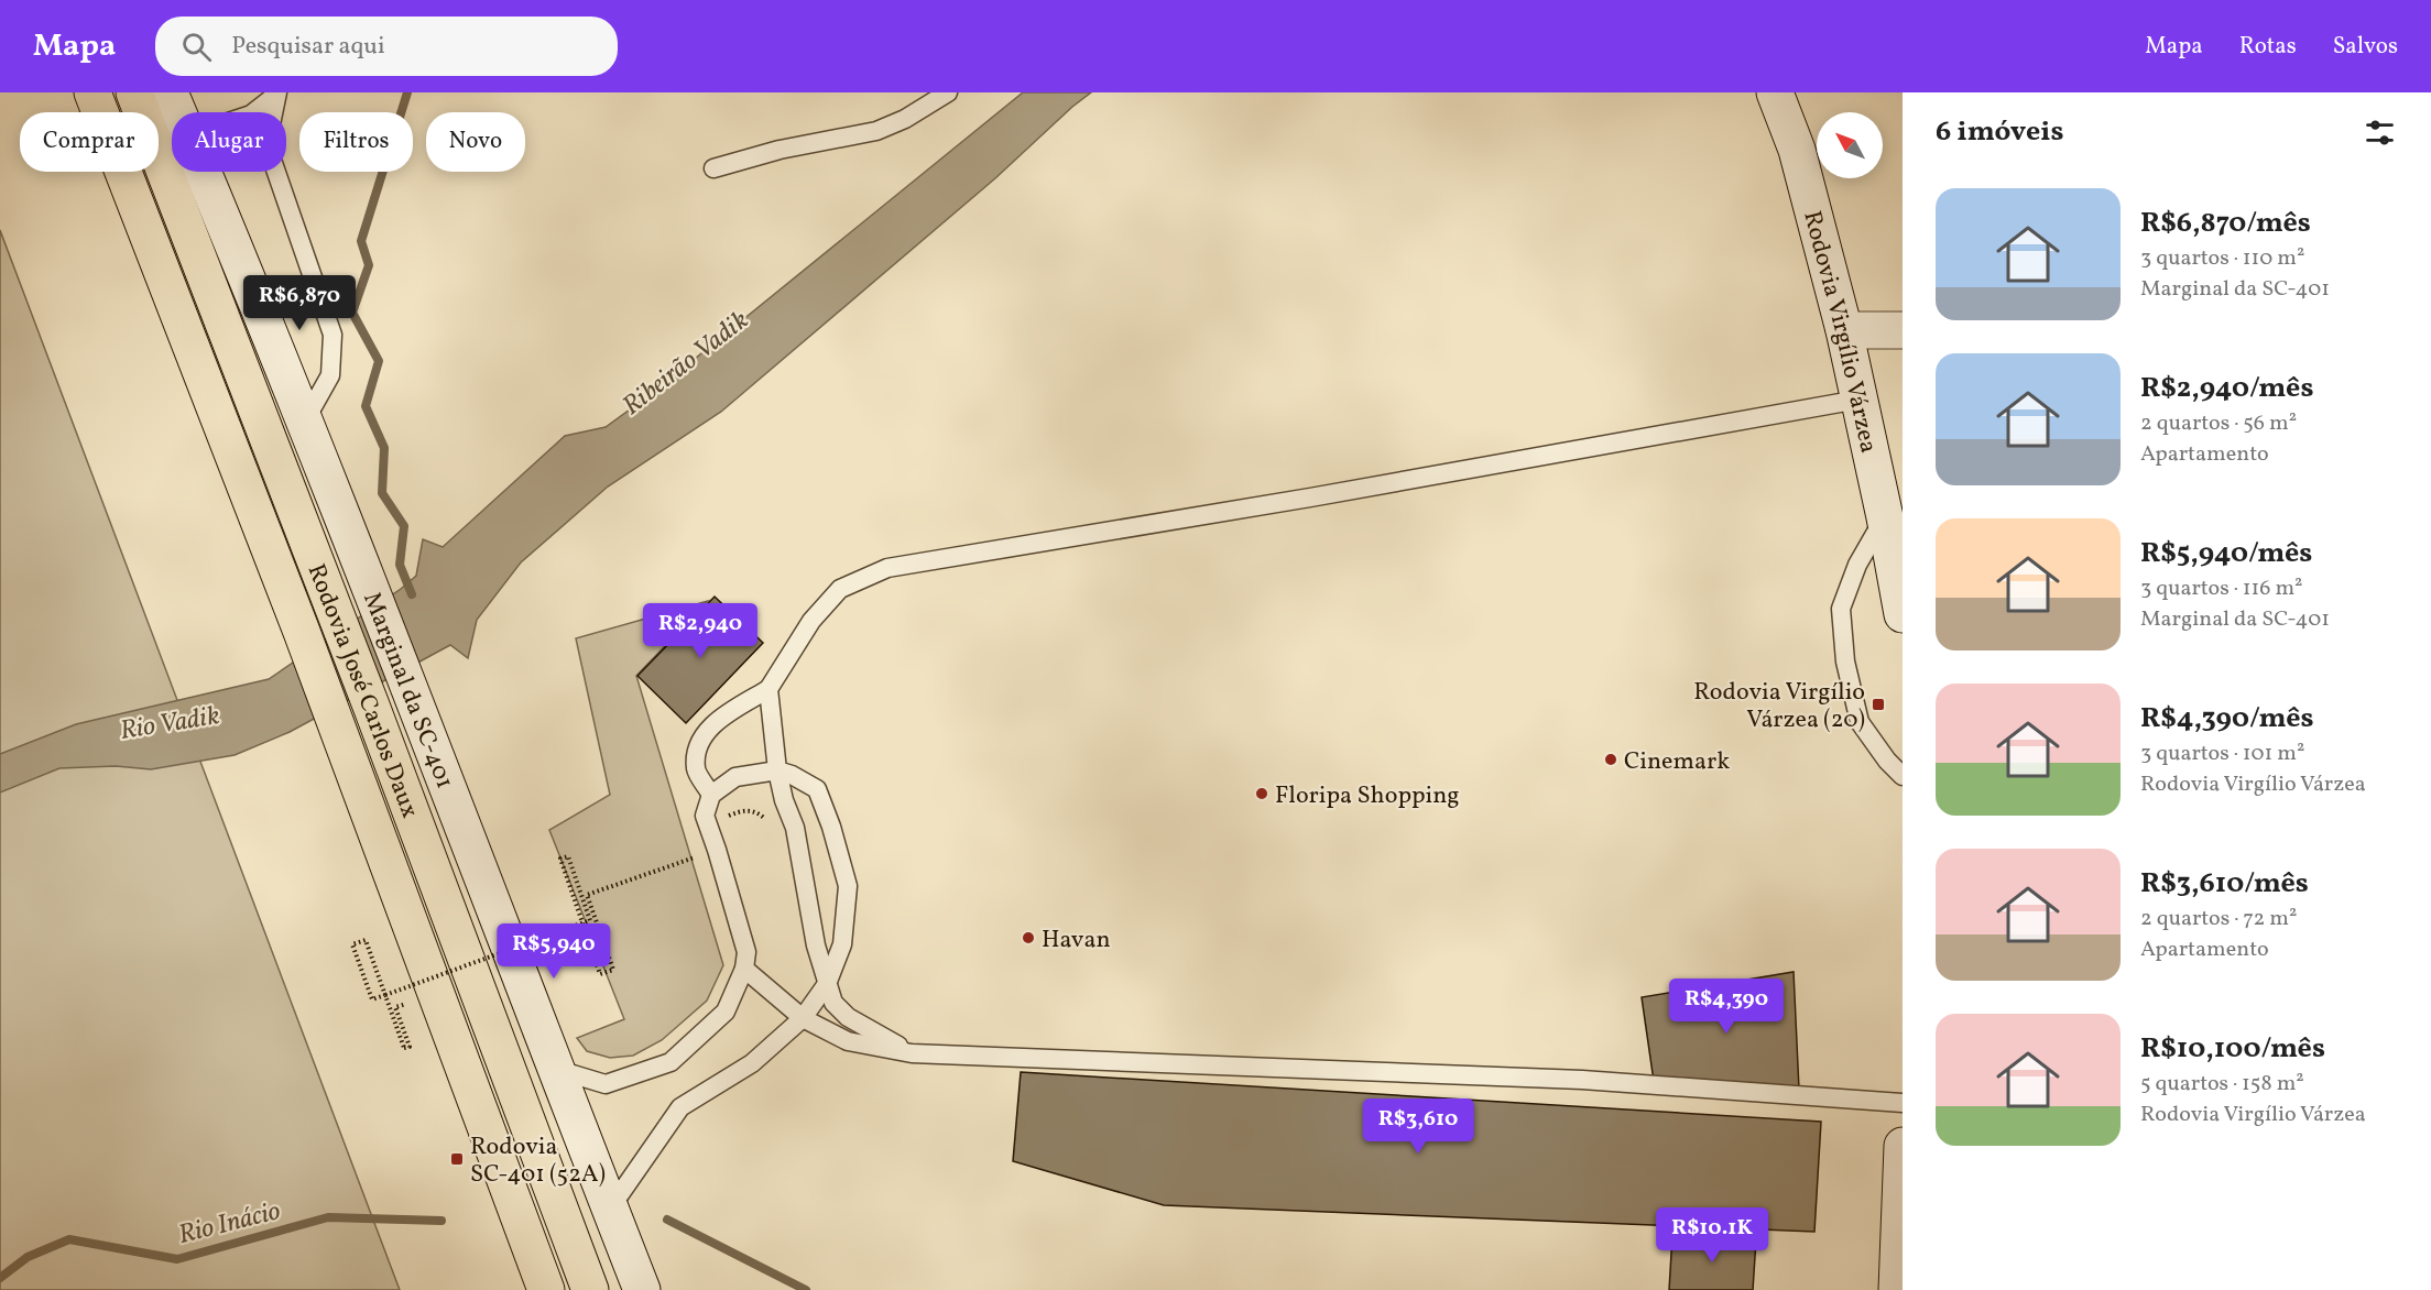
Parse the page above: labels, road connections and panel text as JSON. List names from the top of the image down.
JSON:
{
  "streets": {
    "highway": ["Rodovia José Carlos Daux"],
    "main road": ["Rodovia Virgílio Várzea", "Marginal da SC-401"]
  },
  "water": ["Ribeirão Vadik", "Rio Vadik", "Rio Inácio"],
  "places": {
    "transit": ["Rodovia Virgílio Várzea (20)", "Rodovia SC-401 (52A)"],
    "other": ["Cinemark", "Floripa Shopping", "Havan"]
  },
  "north": "top left",
  "page": {
    "header": "Mapa",
    "search": "Pesquisar aqui",
    "nav": ["Mapa", "Rotas", "Salvos"],
    "heading": "6 imóveis",
    "chip": [
      "Comprar",
      "Alugar",
      "Filtros",
      "Novo"
    ],
    "list": [
      {
        "name": "R$6,870/mês",
        "note": "3 quartos · 110 m² · Marginal da SC-401"
      },
      {
        "name": "R$2,940/mês",
        "note": "2 quartos · 56 m² · Apartamento"
      },
      {
        "name": "R$5,940/mês",
        "note": "3 quartos · 116 m² · Marginal da SC-401"
      },
      {
        "name": "R$4,390/mês",
        "note": "3 quartos · 101 m² · Rodovia Virgílio Várzea"
      },
      {
        "name": "R$3,610/mês",
        "note": "2 quartos · 72 m² · Apartamento"
      },
      {
        "name": "R$10,100/mês",
        "note": "5 quartos · 158 m² · Rodovia Virgílio Várzea"
      }
    ],
    "price": [
      "R$6,870",
      "R$2,940",
      "R$5,940",
      "R$4,390",
      "R$3,610",
      "R$10.1K"
    ]
  }
}
